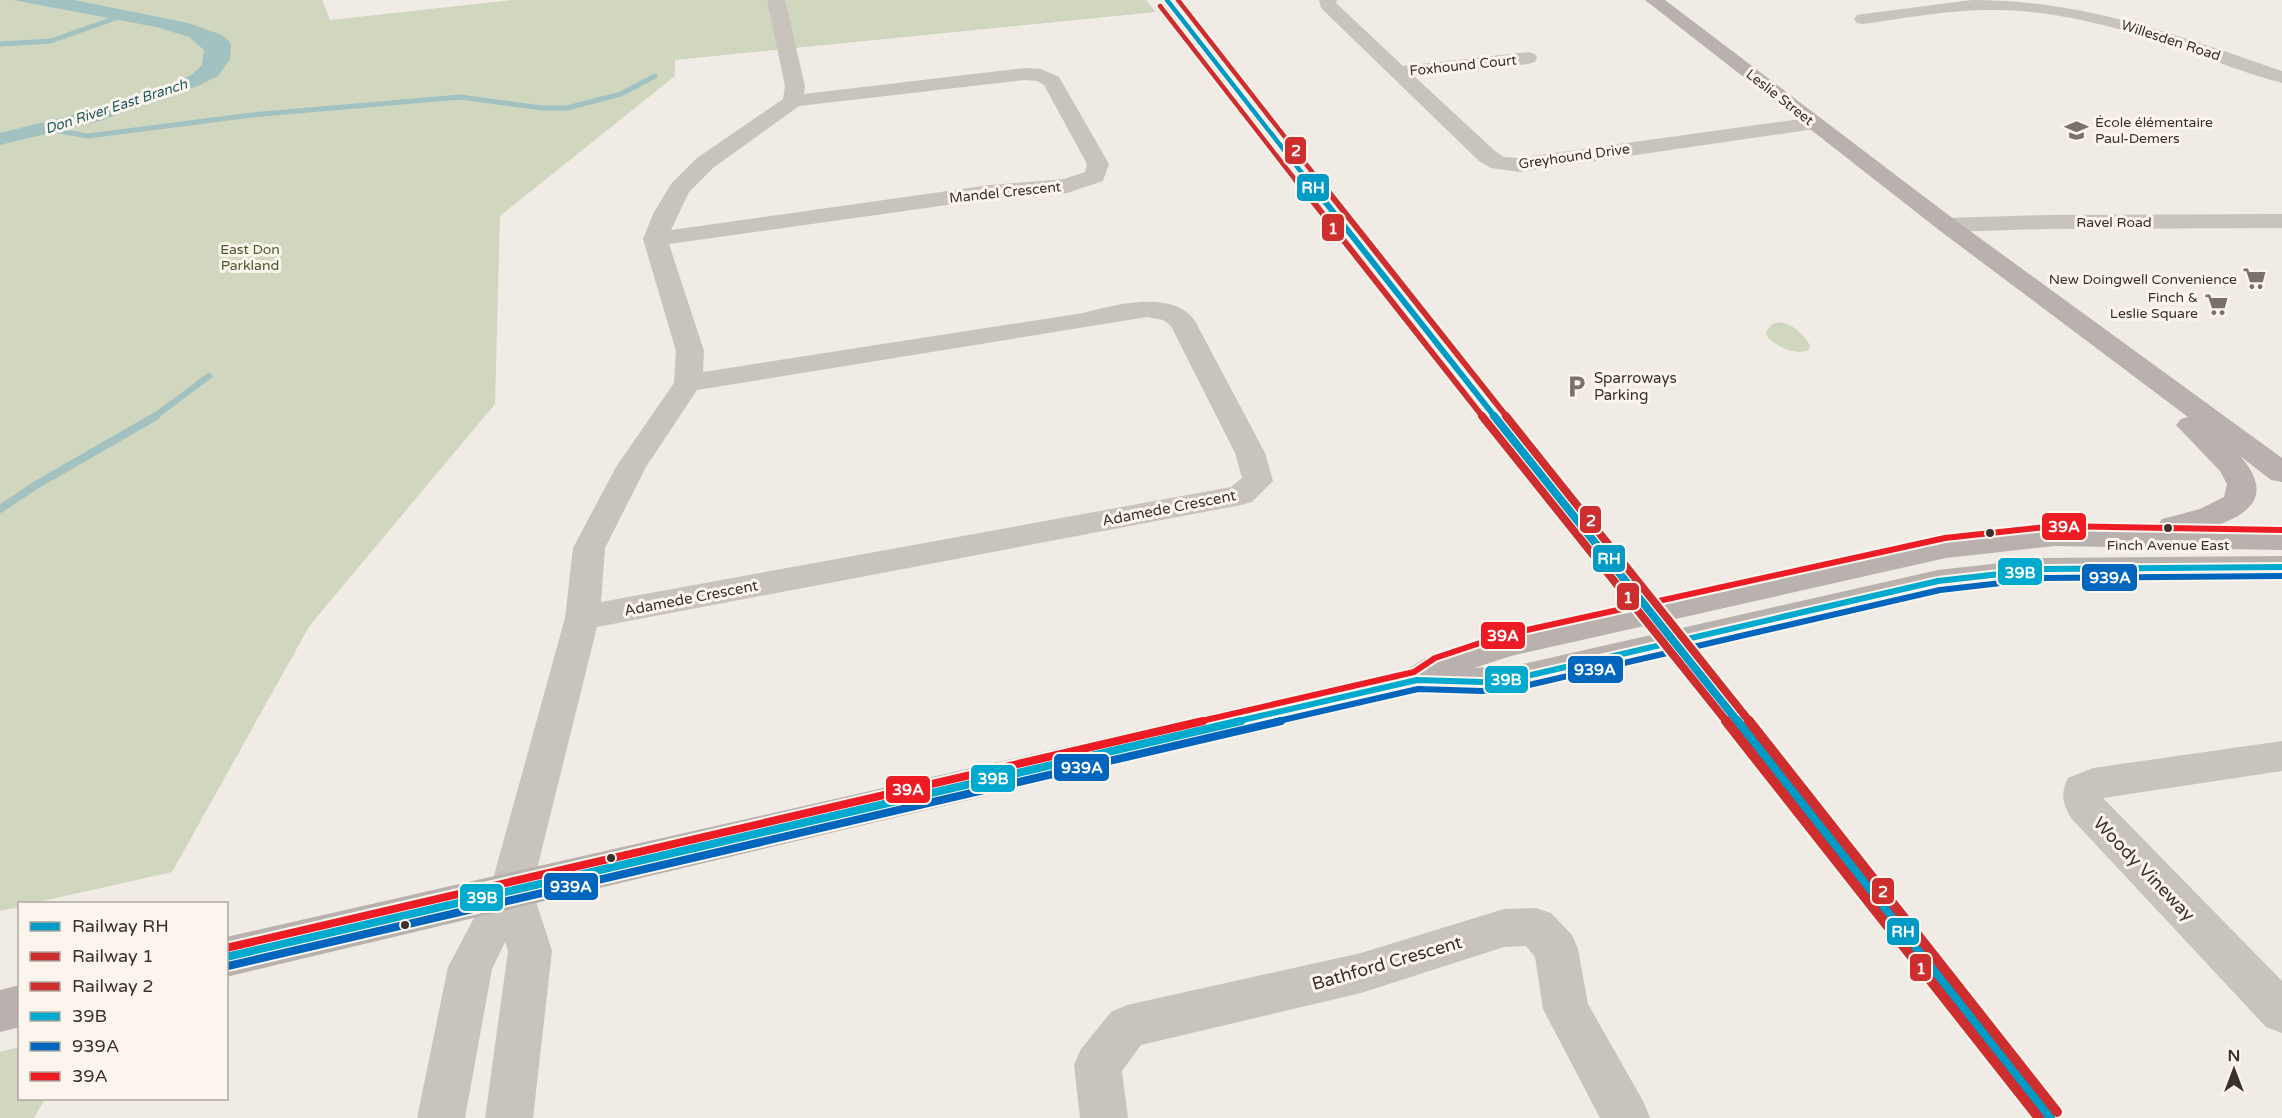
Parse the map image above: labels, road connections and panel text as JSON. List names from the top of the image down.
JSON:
{
  "streets": {
    "main road": ["Leslie Street"],
    "street": [
      "Willesden Road",
      "Foxhound Court",
      "Greyhound Drive",
      "Mandel Crescent",
      "Ravel Road",
      "Adamede Crescent",
      "Woody Vineway",
      "Bathford Crescent"
    ]
  },
  "crossings": [
    ["Foxhound Court", "Greyhound Drive"],
    ["Leslie Street", "Greyhound Drive"],
    ["Leslie Street", "Ravel Road"]
  ],
  "water": ["Don River East Branch"],
  "parks": ["East Don Parkland"],
  "places": {
    "school or university": ["École élémentaire Paul-Demers"],
    "supermarket": ["New Doingwell Convenience", "Finch & Leslie Square"],
    "parking": ["Sparroways Parking"],
    "other": ["Finch Avenue East"]
  },
  "lines": [
    "rail line RH",
    "rail line 2",
    "rail line 1",
    "transit line 39A",
    "transit line 39B",
    "transit line 939A"
  ],
  "legend": [
    "Railway RH",
    "Railway 1",
    "Railway 2",
    "39B",
    "939A",
    "39A"
  ],
  "north": "top"
}
